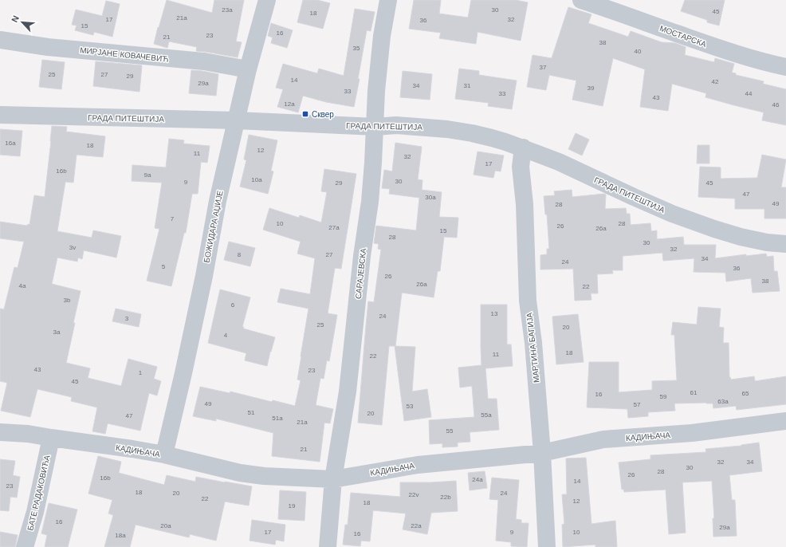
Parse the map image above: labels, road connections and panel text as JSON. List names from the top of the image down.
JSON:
{
  "streets": {
    "street": [
      "МОСТАРСКА",
      "МИРЈАНЕ КОВАЧЕВИЋ",
      "ГРАДА ПИТЕШТИЈА",
      "БОЖИДАРА АЏИЈЕ",
      "САРАЈЕВСКА",
      "МАРТИНА БАГИЈА",
      "КАДИЊАЧА",
      "БАТЕ РАДАКОВИЋА"
    ]
  },
  "crossings": [
    ["МИРЈАНЕ КОВАЧЕВИЋ", "БОЖИДАРА АЏИЈЕ"],
    ["ГРАДА ПИТЕШТИЈА", "БОЖИДАРА АЏИЈЕ"],
    ["ГРАДА ПИТЕШТИЈА", "САРАЈЕВСКА"],
    ["ГРАДА ПИТЕШТИЈА", "МАРТИНА БАГИЈА"],
    ["БОЖИДАРА АЏИЈЕ", "КАДИЊАЧА"],
    ["САРАЈЕВСКА", "КАДИЊАЧА"],
    ["МАРТИНА БАГИЈА", "КАДИЊАЧА"],
    ["КАДИЊАЧА", "БАТЕ РАДАКОВИЋА"]
  ],
  "places": {
    "transit": ["Сквер"]
  },
  "house_numbers": [
    "23a",
    "30",
    "45",
    "18",
    "21a",
    "17",
    "32",
    "36",
    "15",
    "16",
    "23",
    "21",
    "38",
    "35",
    "40",
    "37",
    "25",
    "27",
    "29",
    "14",
    "42",
    "29a",
    "34",
    "31",
    "39",
    "33",
    "33",
    "44",
    "43",
    "12a",
    "46",
    "16a",
    "18",
    "12",
    "11",
    "32",
    "17",
    "16b",
    "9a",
    "10a",
    "30",
    "9",
    "29",
    "45",
    "47",
    "30a",
    "49",
    "28",
    "7",
    "10",
    "28",
    "26",
    "27a",
    "26a",
    "15",
    "28",
    "30",
    "3v",
    "32",
    "8",
    "27",
    "34",
    "24",
    "5",
    "36",
    "26",
    "38",
    "26a",
    "4a",
    "22",
    "3b",
    "6",
    "13",
    "24",
    "3",
    "25",
    "20",
    "3a",
    "4",
    "18",
    "11",
    "22",
    "43",
    "23",
    "1",
    "45",
    "61",
    "65",
    "16",
    "59",
    "63a",
    "49",
    "57",
    "53",
    "51",
    "20",
    "55a",
    "47",
    "51a",
    "21a",
    "55",
    "21",
    "32",
    "34",
    "30",
    "28",
    "26",
    "16b",
    "24a",
    "14",
    "23",
    "18",
    "20",
    "24",
    "22v",
    "22b",
    "22",
    "12",
    "18",
    "19",
    "16",
    "20a",
    "22a",
    "29a",
    "17",
    "9",
    "10",
    "16",
    "18a"
  ],
  "north": "top left"
}
